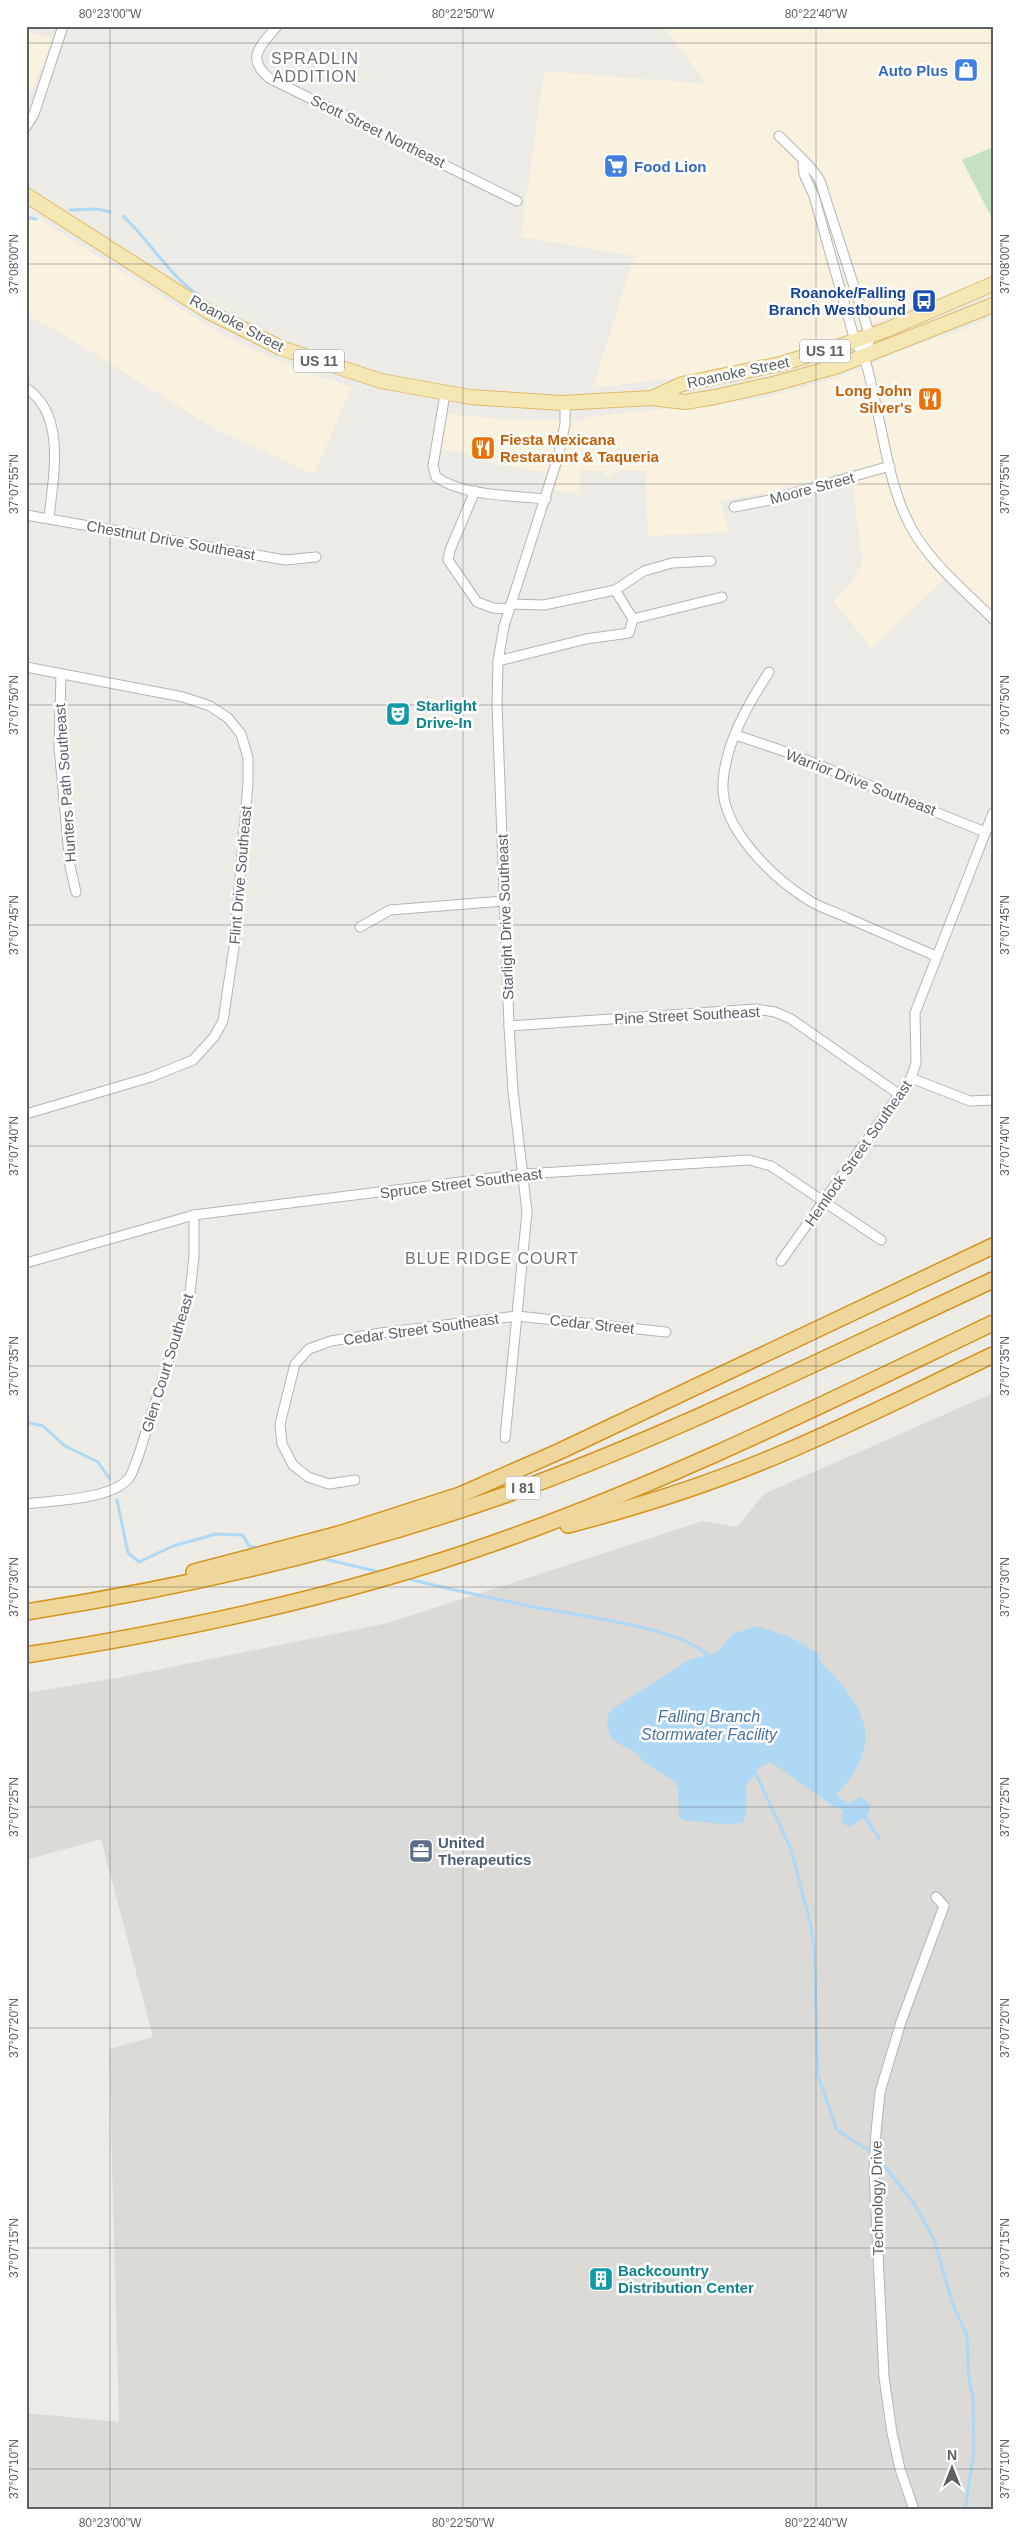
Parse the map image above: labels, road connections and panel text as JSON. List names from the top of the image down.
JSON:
{
  "streets": {
    "highway": ["I 81"],
    "main road": ["Roanoke Street", "US 11"],
    "street": [
      "Scott Street Northeast",
      "Moore Street",
      "Chestnut Drive Southeast",
      "Warrior Drive Southeast",
      "Hunters Path Southeast",
      "Flint Drive Southeast",
      "Starlight Drive Southeast",
      "Pine Street Southeast",
      "Hemlock Street Southeast",
      "Spruce Street Southeast",
      "Cedar Street",
      "Cedar Street Southeast",
      "Glen Court Southeast",
      "Technology Drive"
    ]
  },
  "crossings": [
    ["Roanoke Street", "Starlight Drive Southeast"],
    ["Warrior Drive Southeast", "Hemlock Street Southeast"],
    ["Hunters Path Southeast", "Flint Drive Southeast"],
    ["Starlight Drive Southeast", "Pine Street Southeast"],
    ["Starlight Drive Southeast", "Spruce Street Southeast"],
    ["Starlight Drive Southeast", "Cedar Street"],
    ["Starlight Drive Southeast", "Cedar Street Southeast"],
    ["Pine Street Southeast", "Hemlock Street Southeast"],
    ["Hemlock Street Southeast", "Spruce Street Southeast"],
    ["Spruce Street Southeast", "Glen Court Southeast"],
    ["Cedar Street", "Cedar Street Southeast"]
  ],
  "districts": ["SPRADLIN ADDITION", "BLUE RIDGE COURT"],
  "water": ["Falling Branch Stormwater Facility"],
  "places": {
    "shop": ["Auto Plus"],
    "supermarket": ["Food Lion"],
    "bus stop": ["Roanoke/Falling Branch Westbound"],
    "restaurant": ["Long John Silver's", "Fiesta Mexicana Restaraunt & Taqueria"],
    "theatre": ["Starlight Drive-In"],
    "office": ["United Therapeutics"],
    "building": ["Backcountry Distribution Center"]
  },
  "north": "top",
  "coordinates": [
    "80°23'00\"W",
    "80°22'50\"W",
    "80°22'40\"W",
    "37°08'00\"N",
    "37°07'55\"N",
    "37°07'50\"N",
    "37°07'45\"N",
    "37°07'40\"N",
    "37°07'35\"N",
    "37°07'30\"N",
    "37°07'25\"N",
    "37°07'20\"N",
    "37°07'15\"N",
    "37°07'10\"N"
  ]
}
